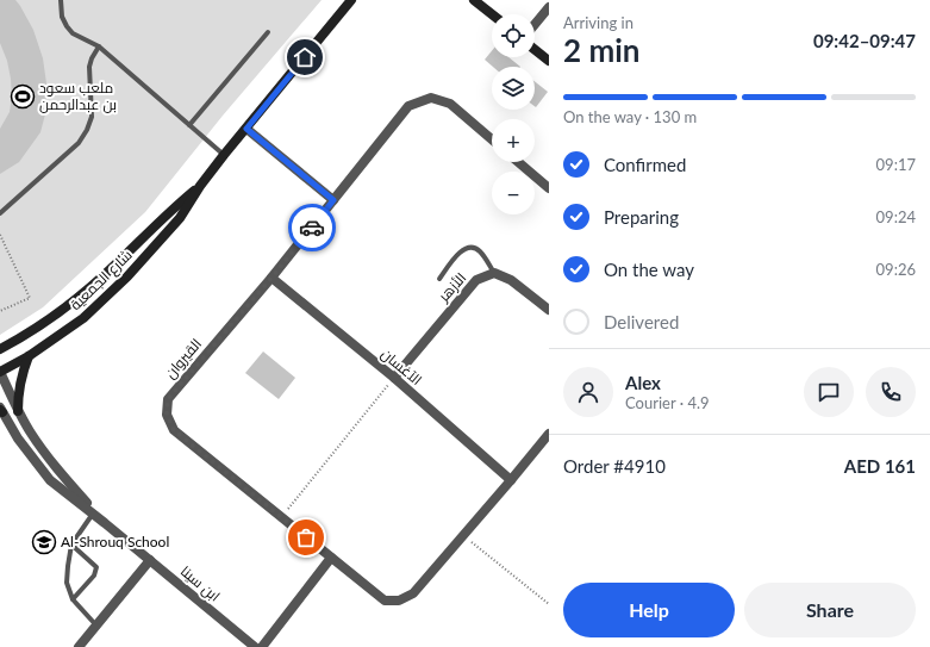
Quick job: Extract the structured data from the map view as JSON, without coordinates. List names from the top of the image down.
{
  "streets": {
    "street": [
      "شارع الجمعية",
      "الأزهر",
      "القيروان",
      "الآغسان",
      "ابن سينا"
    ]
  },
  "crossings": [
    ["شارع الجمعية", "ابن سينا"],
    ["الأزهر", "الآغسان"],
    ["القيروان", "الآغسان"]
  ],
  "places": {
    "sports": ["ملعب سعود بن عبدالرحمن"],
    "school or university": ["Al-Shrouq School"]
  },
  "page": {
    "heading": ["2 min", "Arriving in", "09:42–09:47"],
    "panel": [
      "Alex",
      "Courier · 4.9",
      "Order #4910",
      "AED 161"
    ],
    "map_buttons": ["+", "−"],
    "bar": "On the way · 130 m",
    "list": [
      ["Confirmed", "09:17"],
      ["Preparing", "09:24"],
      ["On the way", "09:26"],
      "Delivered"
    ],
    "buttons": ["Help", "Share"]
  }
}
